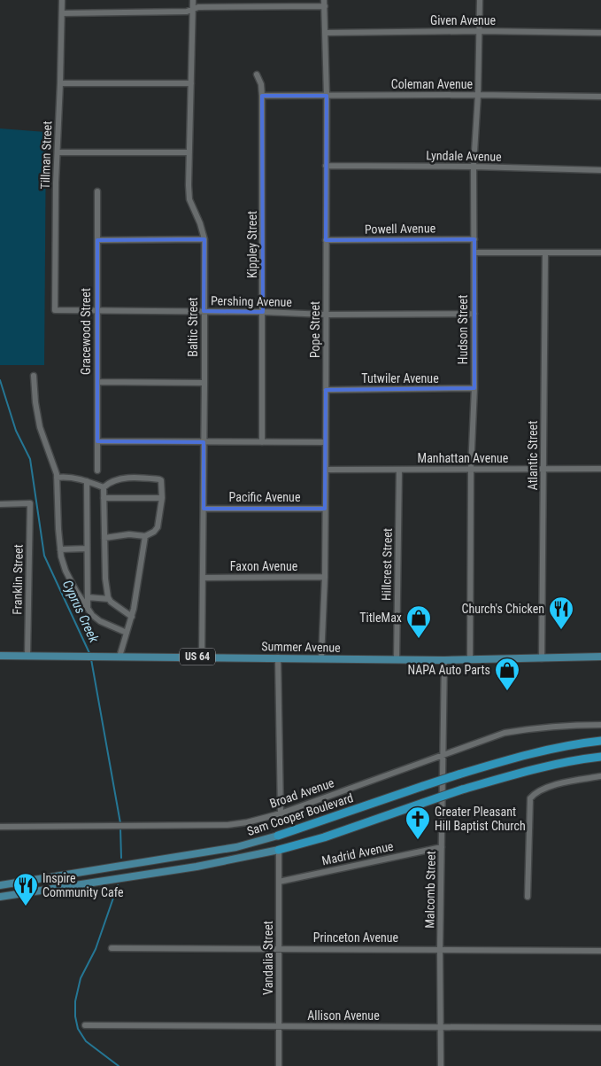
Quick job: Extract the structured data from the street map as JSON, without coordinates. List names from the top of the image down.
{
  "streets": {
    "highway": ["Sam Cooper Boulevard"],
    "main road": ["Summer Avenue", "US 64"],
    "street": [
      "Given Avenue",
      "Coleman Avenue",
      "Tillman Street",
      "Lyndale Avenue",
      "Powell Avenue",
      "Kippley Street",
      "Pershing Avenue",
      "Baltic Street",
      "Pope Street",
      "Hudson Street",
      "Gracewood Street",
      "Tutwiler Avenue",
      "Atlantic Street",
      "Manhattan Avenue",
      "Pacific Avenue",
      "Hillcrest Street",
      "Faxon Avenue",
      "Franklin Street",
      "Broad Avenue",
      "Madrid Avenue",
      "Malcomb Street",
      "Princeton Avenue",
      "Vandalia Street",
      "Allison Avenue"
    ]
  },
  "crossings": [
    ["Given Avenue", "Pope Street"],
    ["Given Avenue", "Hudson Street"],
    ["Coleman Avenue", "Kippley Street"],
    ["Coleman Avenue", "Pope Street"],
    ["Coleman Avenue", "Hudson Street"],
    ["Tillman Street", "Pershing Avenue"],
    ["Lyndale Avenue", "Pope Street"],
    ["Lyndale Avenue", "Hudson Street"],
    ["Powell Avenue", "Pope Street"],
    ["Powell Avenue", "Hudson Street"],
    ["Kippley Street", "Pershing Avenue"],
    ["Pershing Avenue", "Baltic Street"],
    ["Pershing Avenue", "Pope Street"],
    ["Pershing Avenue", "Hudson Street"],
    ["Pershing Avenue", "Gracewood Street"],
    ["Baltic Street", "Pacific Avenue"],
    ["Baltic Street", "Faxon Avenue"],
    ["Baltic Street", "Summer Avenue"],
    ["Pope Street", "Tutwiler Avenue"],
    ["Pope Street", "Manhattan Avenue"],
    ["Pope Street", "Pacific Avenue"],
    ["Pope Street", "Faxon Avenue"],
    ["Pope Street", "Summer Avenue"],
    ["Hudson Street", "Tutwiler Avenue"],
    ["Hudson Street", "Manhattan Avenue"],
    ["Hudson Street", "Summer Avenue"],
    ["Atlantic Street", "Manhattan Avenue"],
    ["Atlantic Street", "Summer Avenue"],
    ["Manhattan Avenue", "Hillcrest Street"],
    ["Hillcrest Street", "Summer Avenue"],
    ["Franklin Street", "Summer Avenue"],
    ["Summer Avenue", "Malcomb Street"],
    ["Broad Avenue", "Malcomb Street"],
    ["Sam Cooper Boulevard", "Vandalia Street"],
    ["Madrid Avenue", "Malcomb Street"],
    ["Madrid Avenue", "Vandalia Street"],
    ["Malcomb Street", "Princeton Avenue"],
    ["Malcomb Street", "Allison Avenue"],
    ["Princeton Avenue", "Vandalia Street"],
    ["Vandalia Street", "Allison Avenue"]
  ],
  "water": ["Cyprus Creek"],
  "places": {
    "restaurant": ["Church's Chicken", "Inspire Community Cafe"],
    "shop": ["TitleMax", "NAPA Auto Parts"],
    "church": ["Greater Pleasant Hill Baptist Church"]
  }
}
